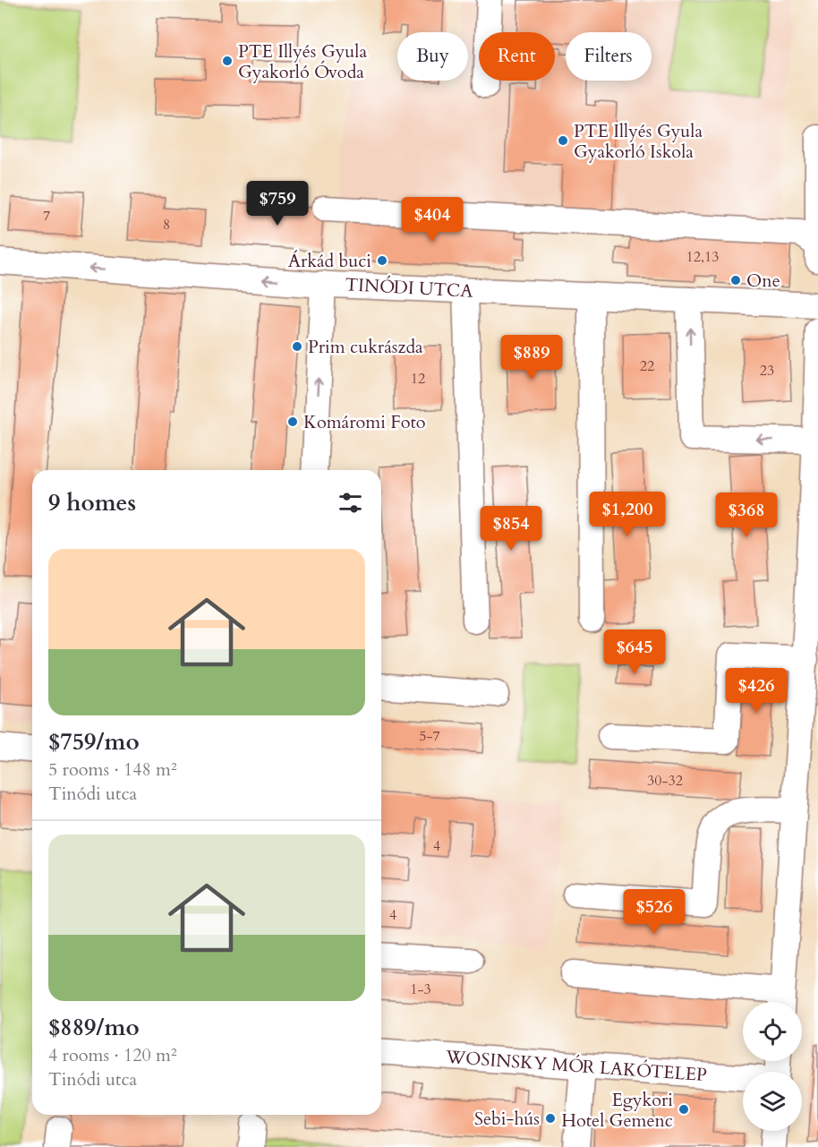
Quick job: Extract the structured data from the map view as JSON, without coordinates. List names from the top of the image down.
{
  "streets": {
    "street": ["TINÓDI UTCA", "WOSINSKY MÓR LAKÓTELEP"]
  },
  "one_way": ["TINÓDI UTCA"],
  "places": [
    "PTE Illyés Gyula Gyakorló Óvoda",
    "PTE Illyés Gyula Gyakorló Iskola",
    "Árkád buci",
    "One",
    "Prim cukrászda",
    "Komáromi Foto",
    "Egykori Hotel Gemenc",
    "Sebi-hús"
  ],
  "house_numbers": [
    "7",
    "8",
    "12,13",
    "22",
    "23",
    "12",
    "5-7",
    "30-32",
    "4",
    "4",
    "1-3"
  ],
  "page": {
    "chip": ["Buy", "Rent", "Filters"],
    "price": [
      "$759",
      "$404",
      "$889",
      "$1,200",
      "$368",
      "$854",
      "$645",
      "$426",
      "$526"
    ],
    "heading": "9 homes",
    "list": [
      {
        "name": "$759/mo",
        "note": "5 rooms · 148 m² · Tinódi utca"
      },
      {
        "name": "$889/mo",
        "note": "4 rooms · 120 m² · Tinódi utca"
      }
    ]
  }
}
